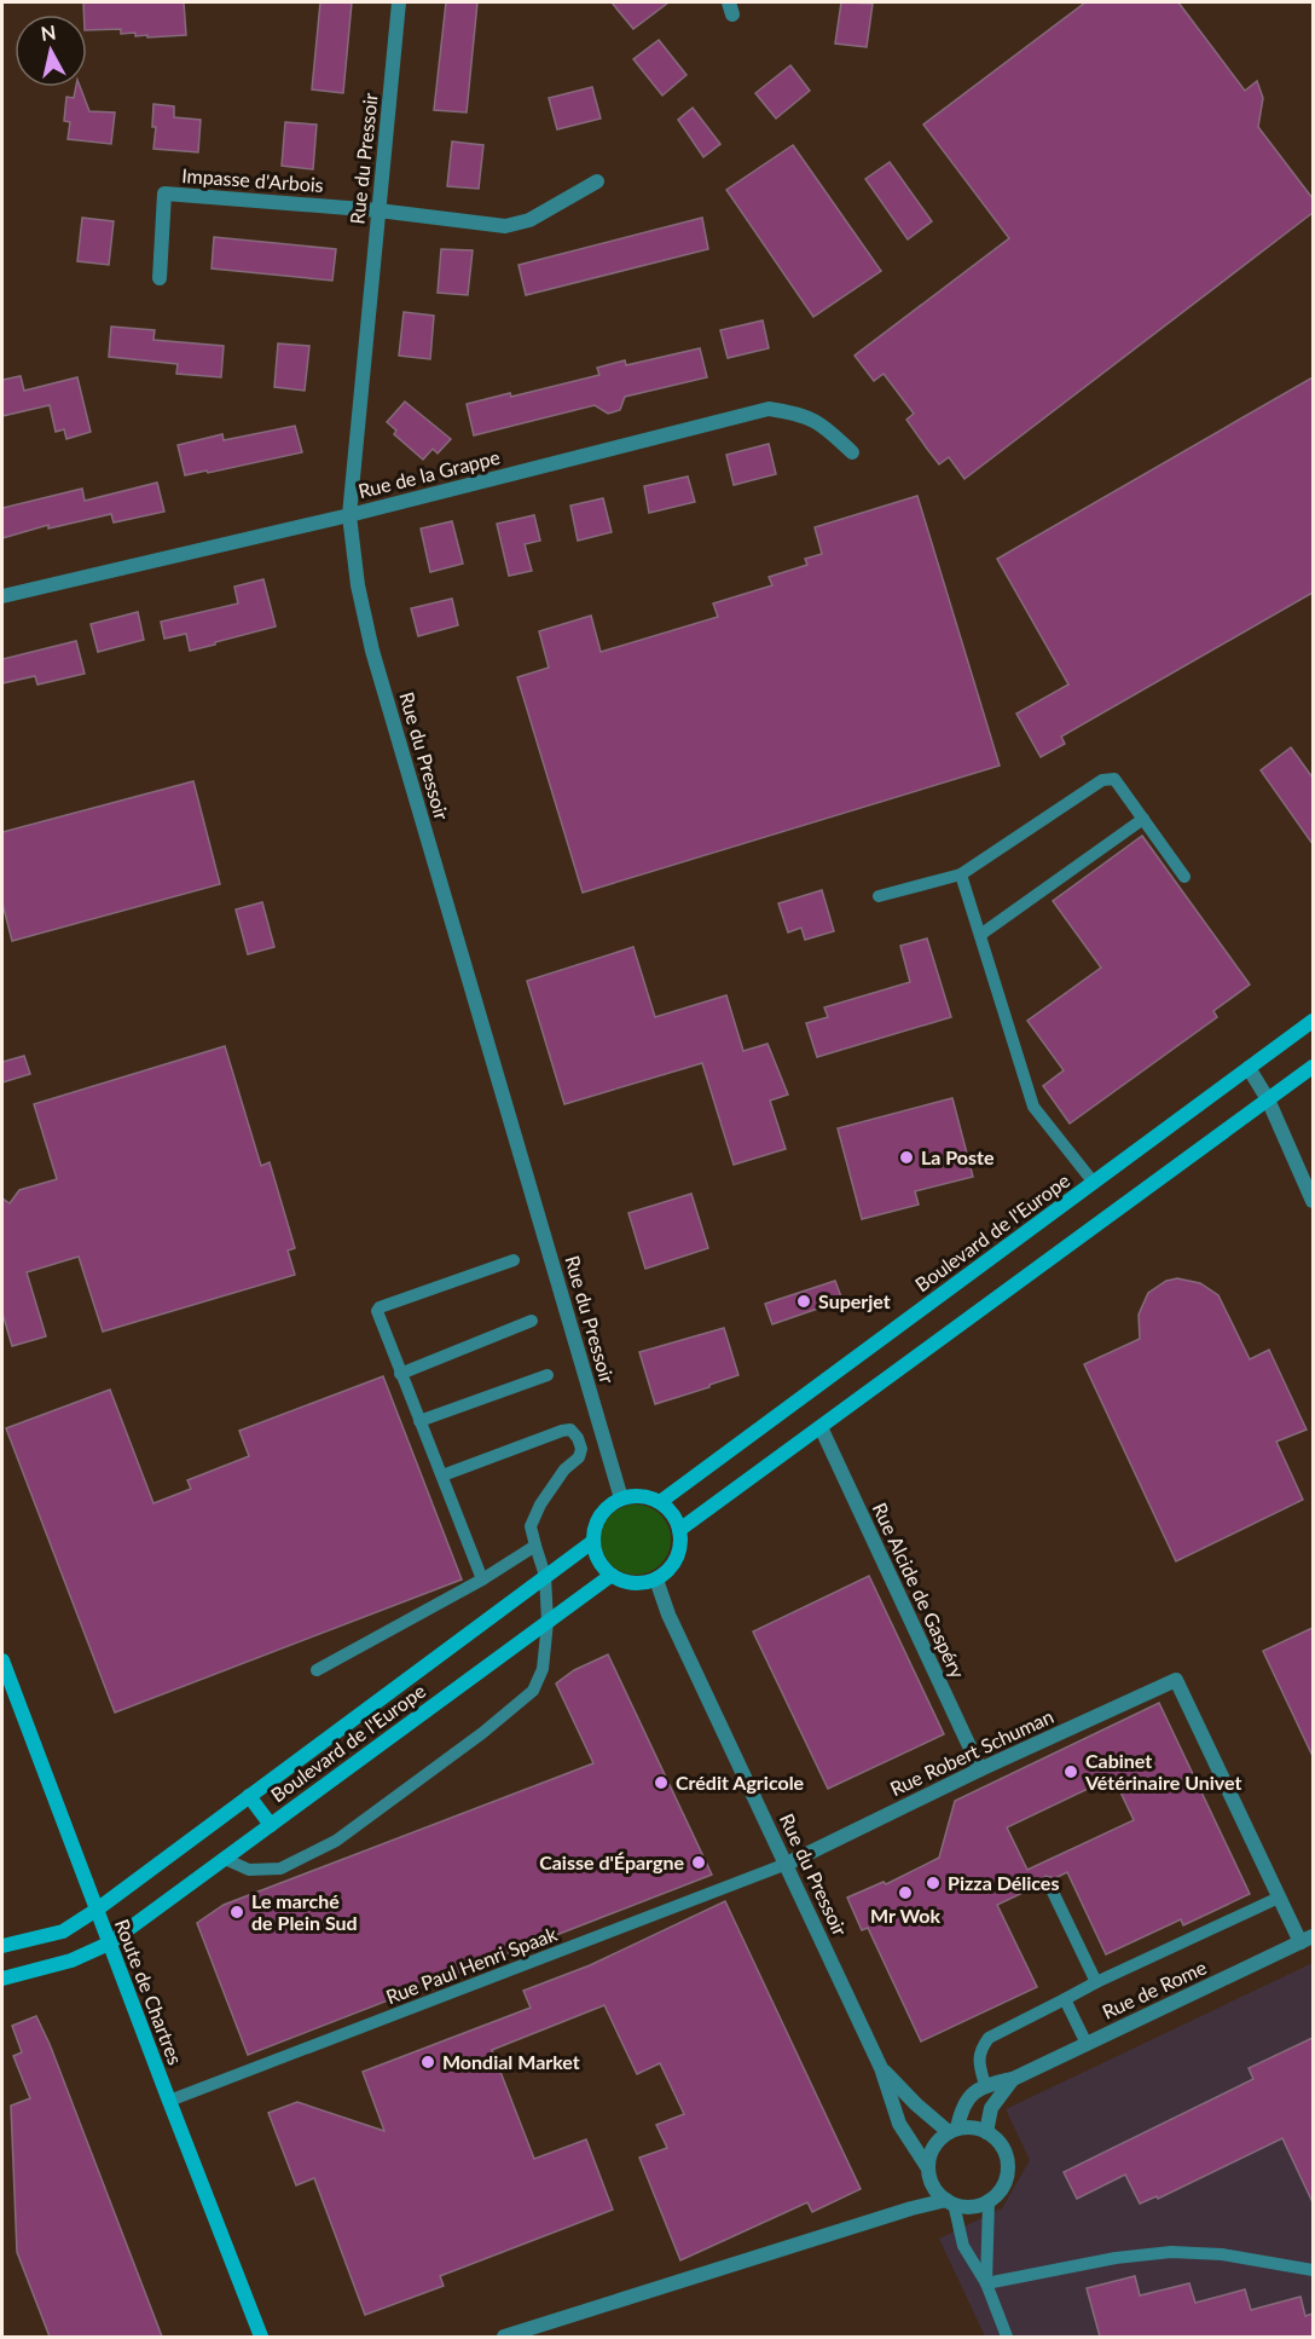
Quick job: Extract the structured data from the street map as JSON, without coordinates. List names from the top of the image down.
{
  "streets": {
    "street": [
      "Rue du Pressoir",
      "Impasse d'Arbois",
      "Rue de la Grappe",
      "Boulevard de l'Europe",
      "Rue Alcide de Gaspéry",
      "Rue Robert Schuman",
      "Rue de Rome",
      "Route de Chartres"
    ],
    "lane": ["Rue Paul Henri Spaak"]
  },
  "crossings": [
    ["Rue du Pressoir", "Impasse d'Arbois"],
    ["Rue du Pressoir", "Rue de la Grappe"],
    ["Rue du Pressoir", "Boulevard de l'Europe"],
    ["Rue du Pressoir", "Rue Robert Schuman"],
    ["Rue du Pressoir", "Rue Paul Henri Spaak"],
    ["Rue du Pressoir", "Rue de Rome"],
    ["Boulevard de l'Europe", "Route de Chartres"],
    ["Rue Alcide de Gaspéry", "Rue Robert Schuman"],
    ["Rue Robert Schuman", "Rue Paul Henri Spaak"],
    ["Rue Paul Henri Spaak", "Route de Chartres"]
  ],
  "places": [
    "La Poste",
    "Superjet",
    "Cabinet Vétérinaire Univet",
    "Crédit Agricole",
    "Caisse d'Épargne",
    "Pizza Délices",
    "Mr Wok",
    "Le marché de Plein Sud",
    "Mondial Market"
  ],
  "north": "top"
}
